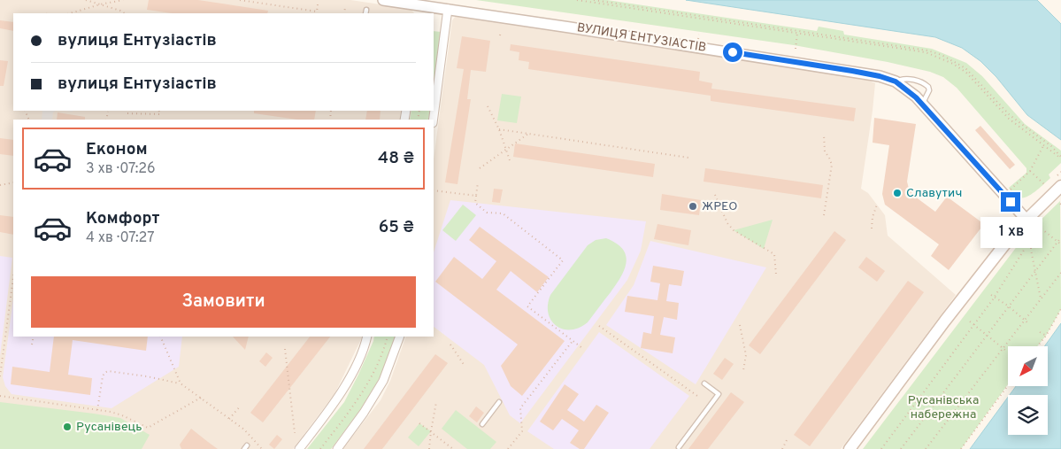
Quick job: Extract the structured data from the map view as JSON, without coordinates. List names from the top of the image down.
{
  "streets": {
    "street": ["ВУЛИЦЯ ЕНТУЗІАСТІВ"]
  },
  "parks": ["Русанівська набережна"],
  "places": ["Славутич", "ЖРЕО", "Русанівець"],
  "north": "bottom left",
  "page": {
    "banner": ["вулиця Ентузіастів", "вулиця Ентузіастів"],
    "list": [
      {
        "name": "Економ",
        "note": "3 хв · 07:26",
        "value": "48 ₴"
      },
      {
        "name": "Комфорт",
        "note": "4 хв · 07:27",
        "value": "65 ₴"
      }
    ],
    "bubble": "1 хв",
    "buttons": "Замовити"
  }
}
